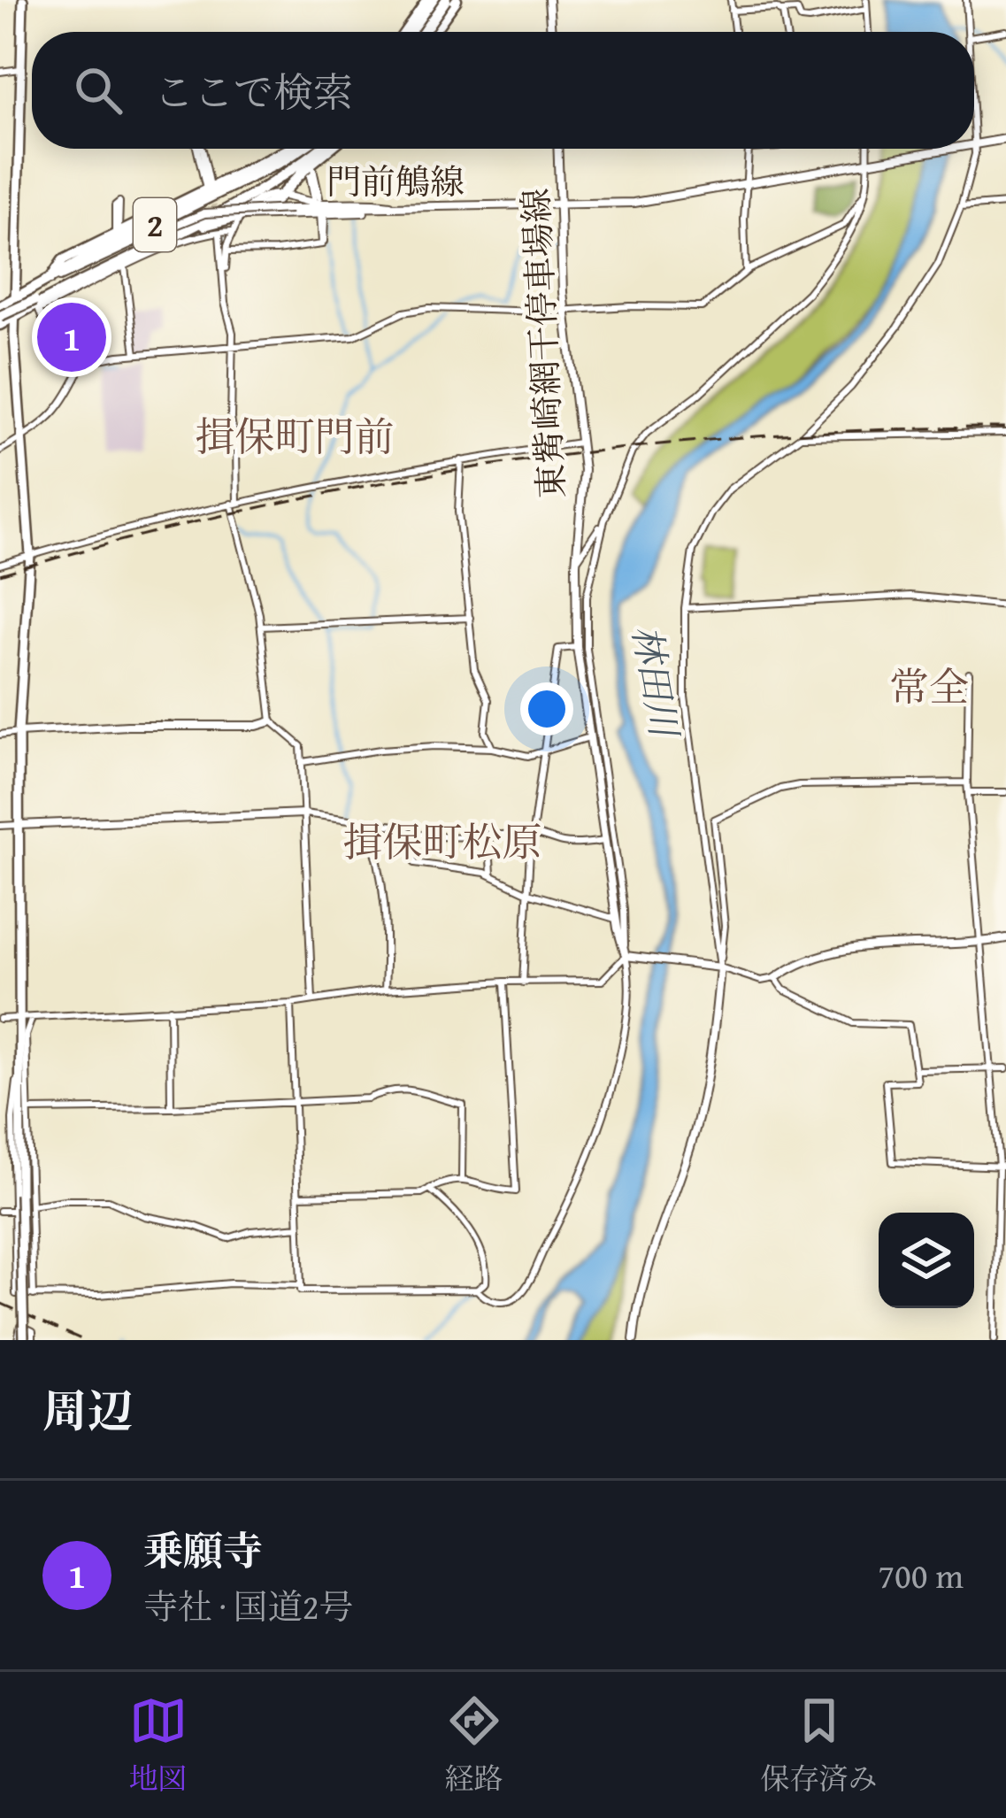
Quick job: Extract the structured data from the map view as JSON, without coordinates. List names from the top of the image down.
{
  "streets": {
    "highway": ["2"],
    "main road": ["門前鵤線", "東觜崎網干停車場線"]
  },
  "crossings": [
    ["門前鵤線", "2"],
    ["門前鵤線", "東觜崎網干停車場線"]
  ],
  "districts": ["揖保町門前", "常全", "揖保町松原"],
  "water": ["林田川"],
  "page": {
    "search": "ここで検索",
    "pins": "1",
    "heading": "周辺",
    "list": [
      {
        "mark": "1",
        "name": "乗願寺",
        "note": "寺社 · 国道2号",
        "value": "700 m"
      }
    ],
    "nav": ["地図", "経路", "保存済み"]
  }
}
